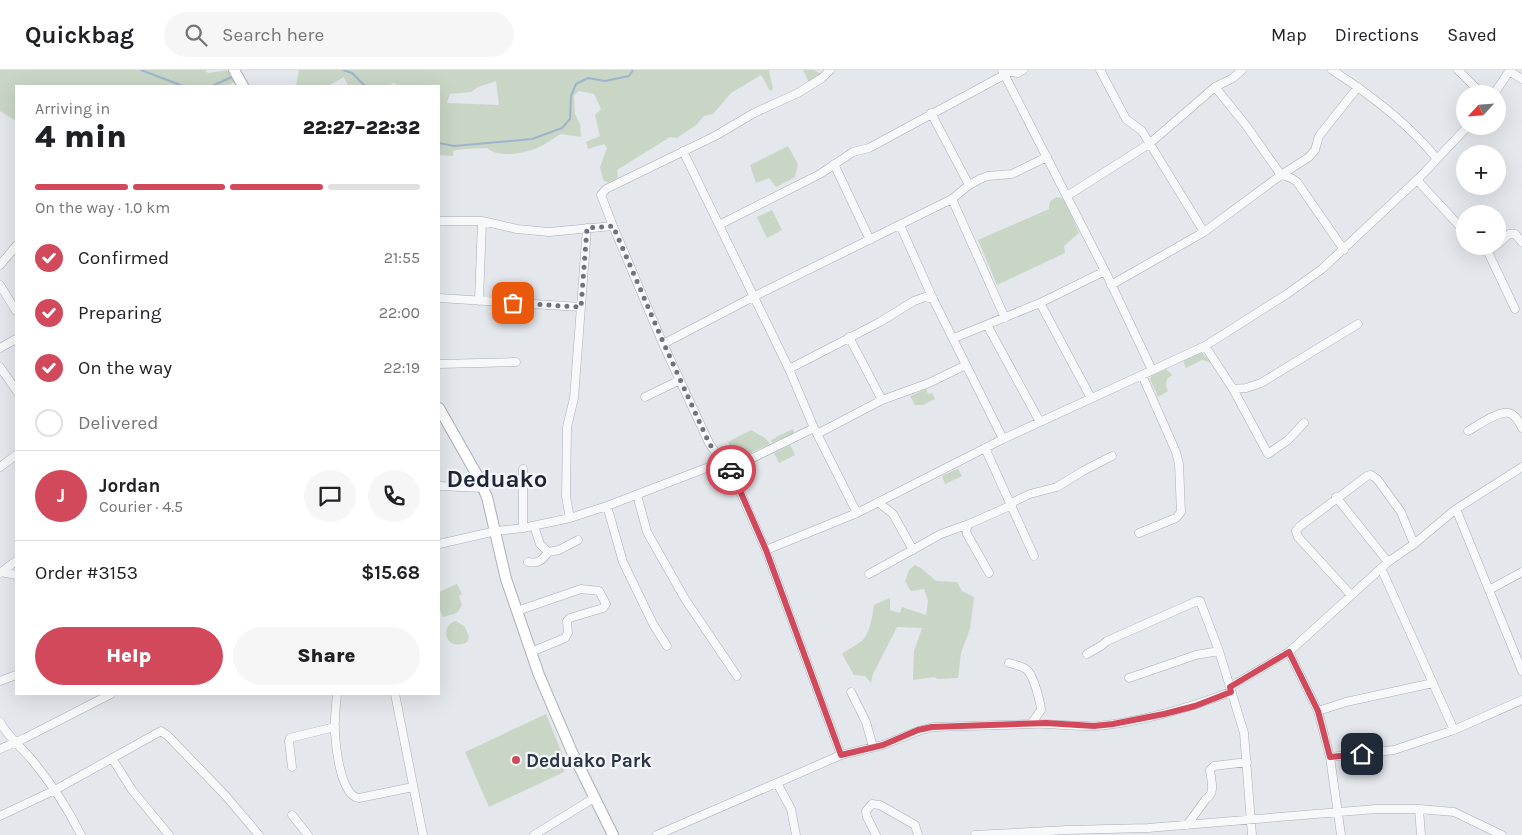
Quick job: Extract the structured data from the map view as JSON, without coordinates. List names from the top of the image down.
{
  "districts": ["Deduako"],
  "places": ["Deduako Park"],
  "north": "bottom left",
  "page": {
    "header": "Quickbag",
    "search": "Search here",
    "nav": ["Map", "Directions", "Saved"],
    "map_buttons": ["+", "−"],
    "heading": ["4 min", "Arriving in", "22:27–22:32"],
    "panel": [
      "Jordan",
      "Courier · 4.5",
      "Order #3153",
      "$15.68"
    ],
    "bar": "On the way · 1.0 km",
    "list": [
      ["Confirmed", "21:55"],
      ["Preparing", "22:00"],
      ["On the way", "22:19"],
      "Delivered"
    ],
    "round": "J",
    "buttons": ["Help", "Share"]
  }
}
